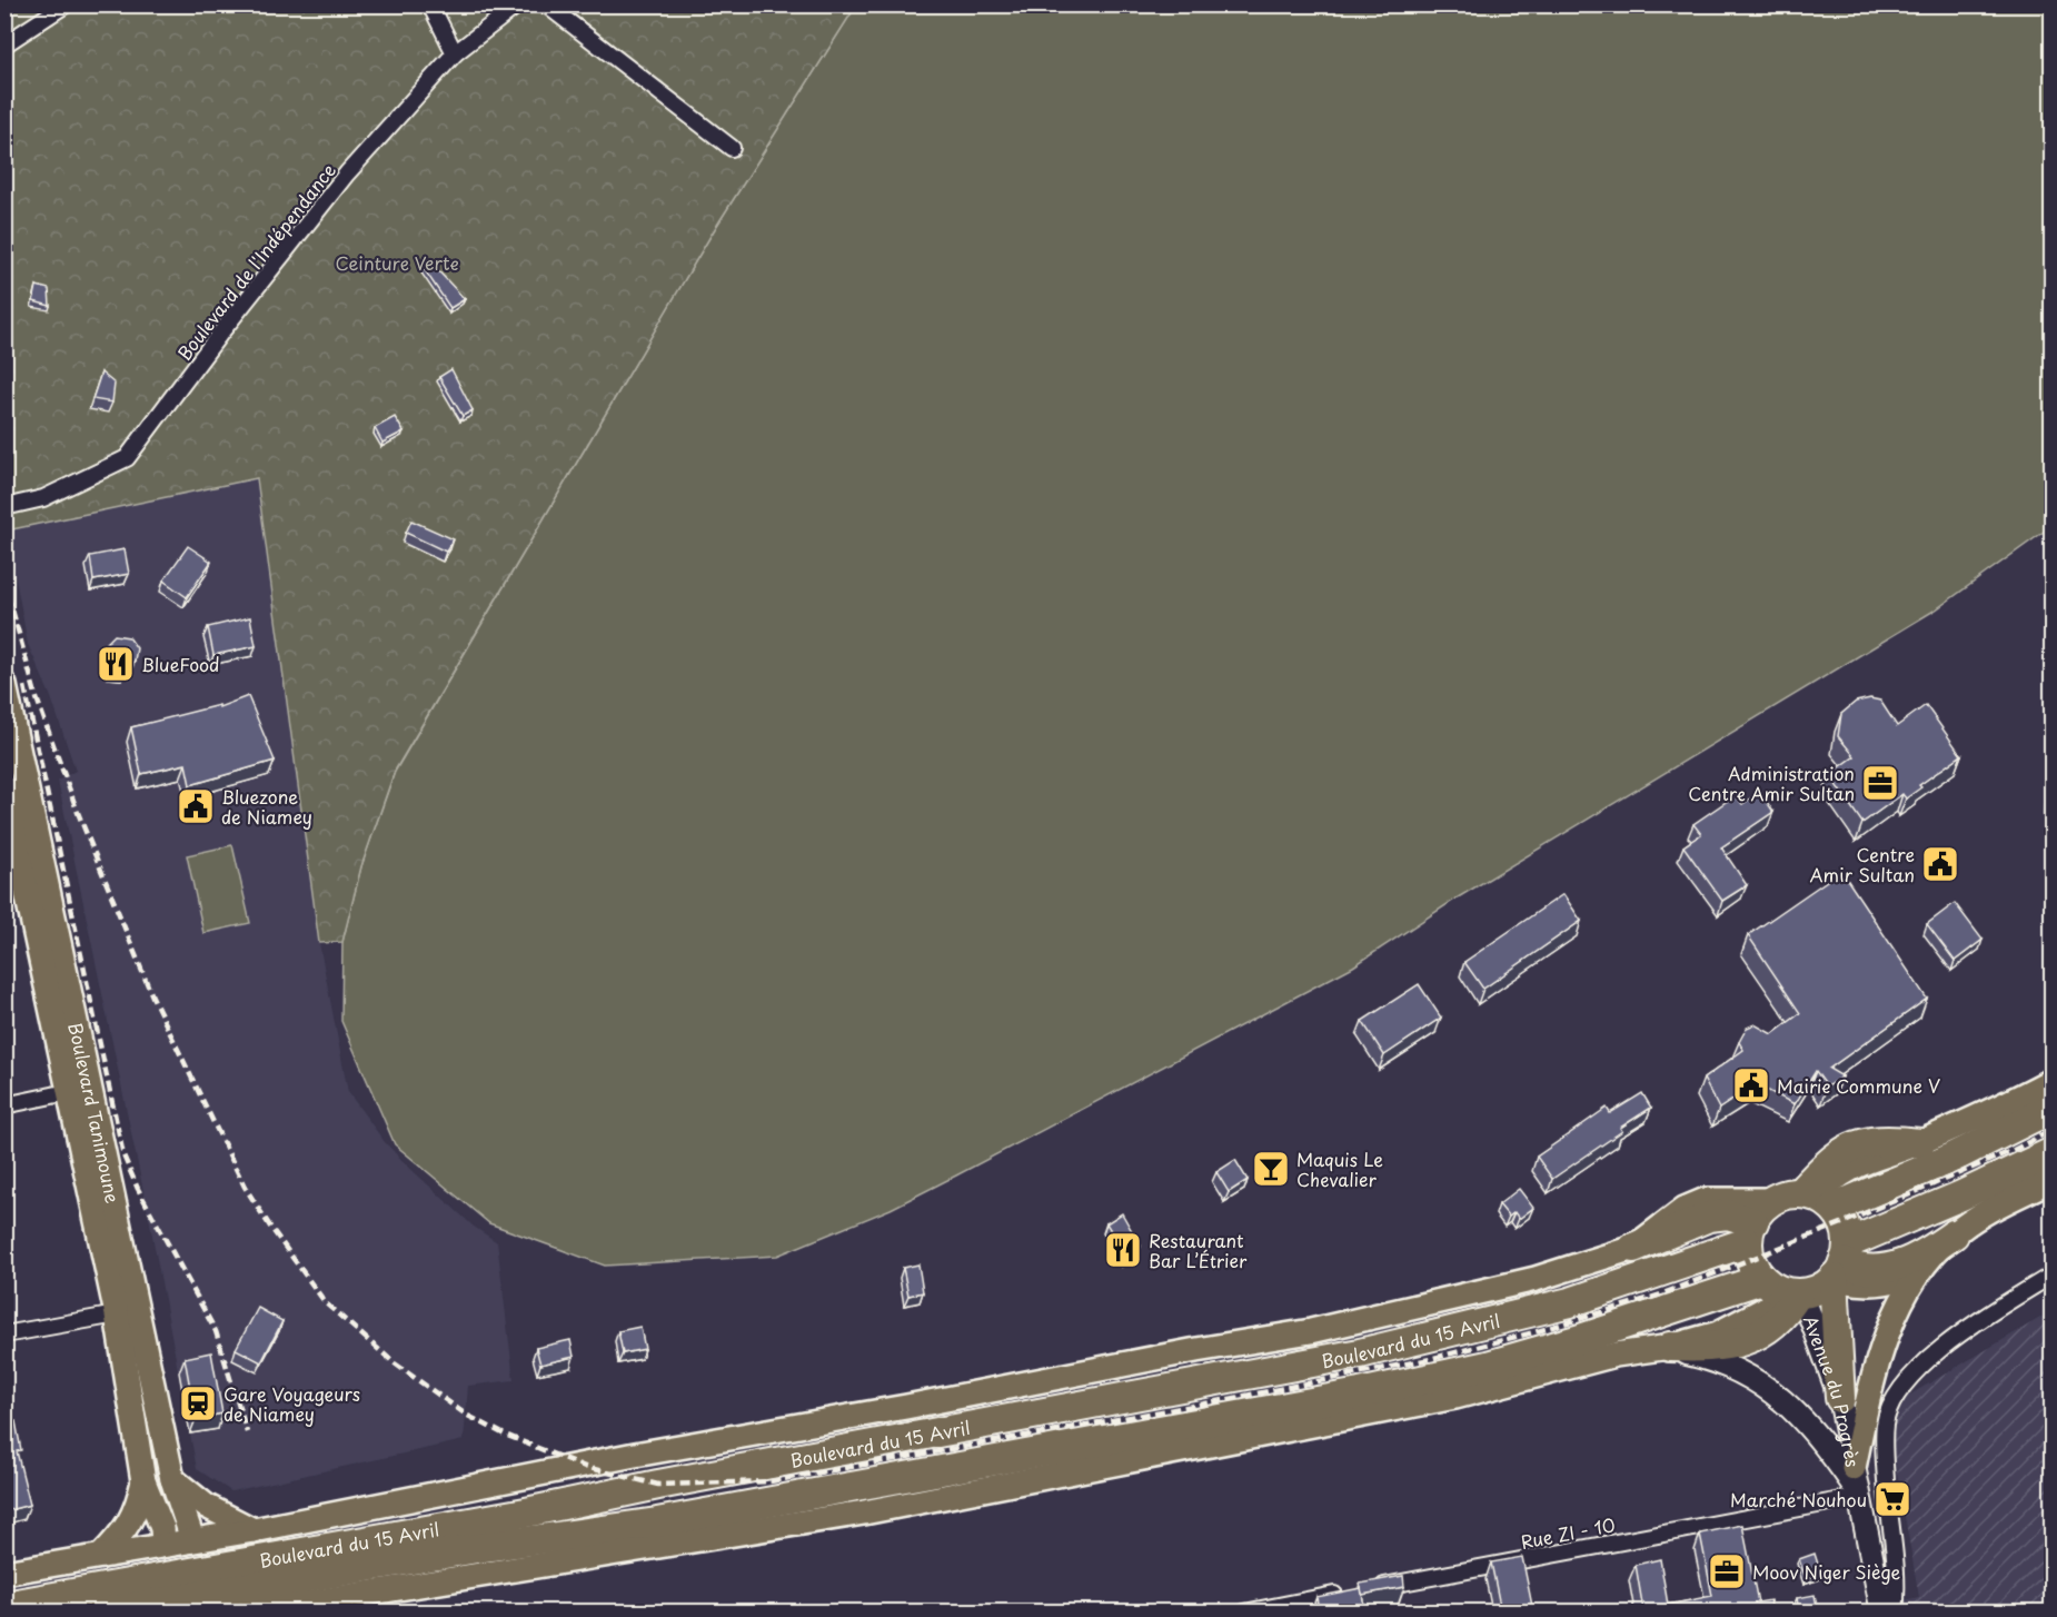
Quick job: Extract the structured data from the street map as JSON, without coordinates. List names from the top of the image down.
{
  "streets": {
    "highway": ["Boulevard du 15 Avril"],
    "main road": ["Boulevard Tanimoune"],
    "street": ["Boulevard de l'Indépendance", "Avenue du Progrès", "Rue ZI - 10"]
  },
  "crossings": [
    ["Boulevard Tanimoune", "Boulevard du 15 Avril"],
    ["Boulevard du 15 Avril", "Avenue du Progrès"],
    ["Avenue du Progrès", "Rue ZI - 10"]
  ],
  "parks": ["Ceinture Verte"],
  "places": {
    "restaurant": ["BlueFood", "Restaurant Bar L’Étrier"],
    "office": ["Administration Centre Amir Sultan", "Moov Niger Siège"],
    "public building": ["Bluezone de Niamey", "Centre Amir Sultan", "Mairie Commune V"],
    "bar": ["Maquis Le Chevalier"],
    "station": ["Gare Voyageurs de Niamey"],
    "supermarket": ["Marché Nouhou"]
  }
}
